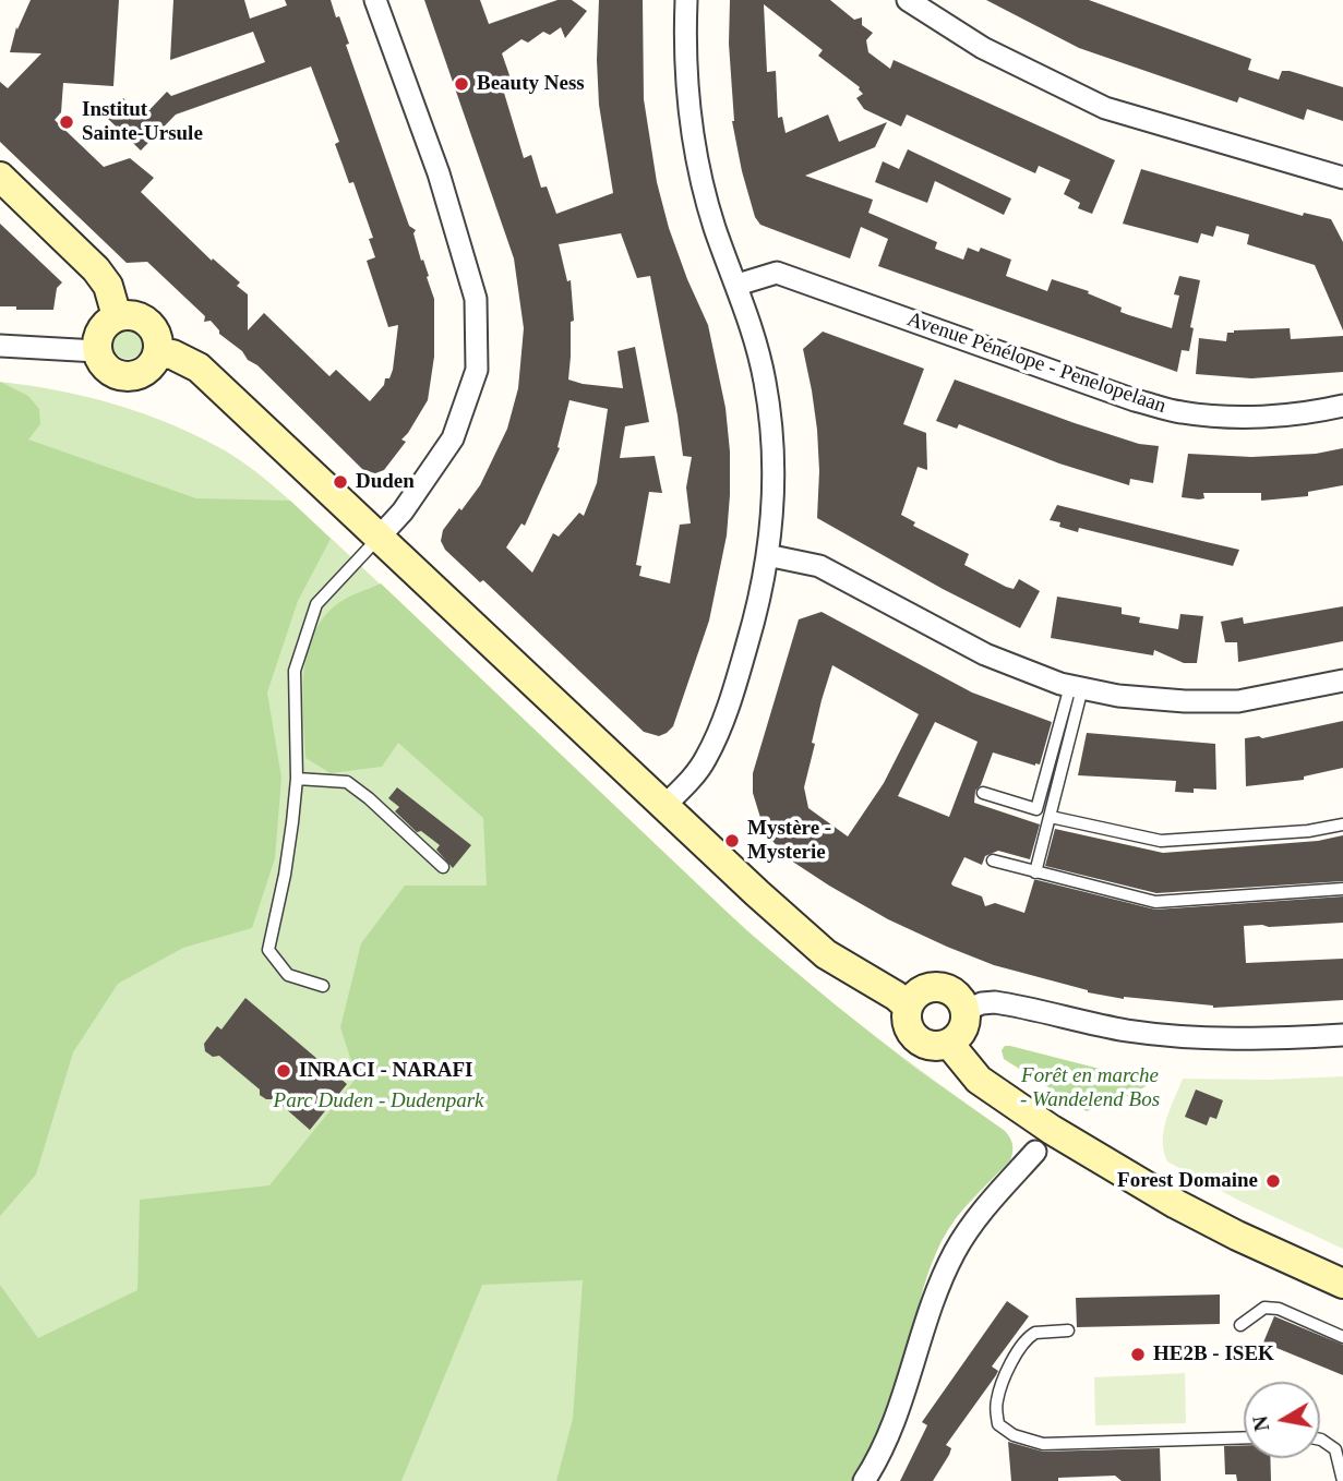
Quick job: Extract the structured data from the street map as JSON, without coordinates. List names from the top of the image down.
{
  "streets": {
    "street": ["Avenue Pénélope - Penelopelaan"]
  },
  "parks": ["Forêt en marche - Wandelend Bos", "Parc Duden - Dudenpark"],
  "places": [
    "Beauty Ness",
    "Institut Sainte-Ursule",
    "Duden",
    "Mystère - Mysterie",
    "INRACI - NARAFI",
    "Forest Domaine",
    "HE2B - ISEK"
  ],
  "north": "left"
}
